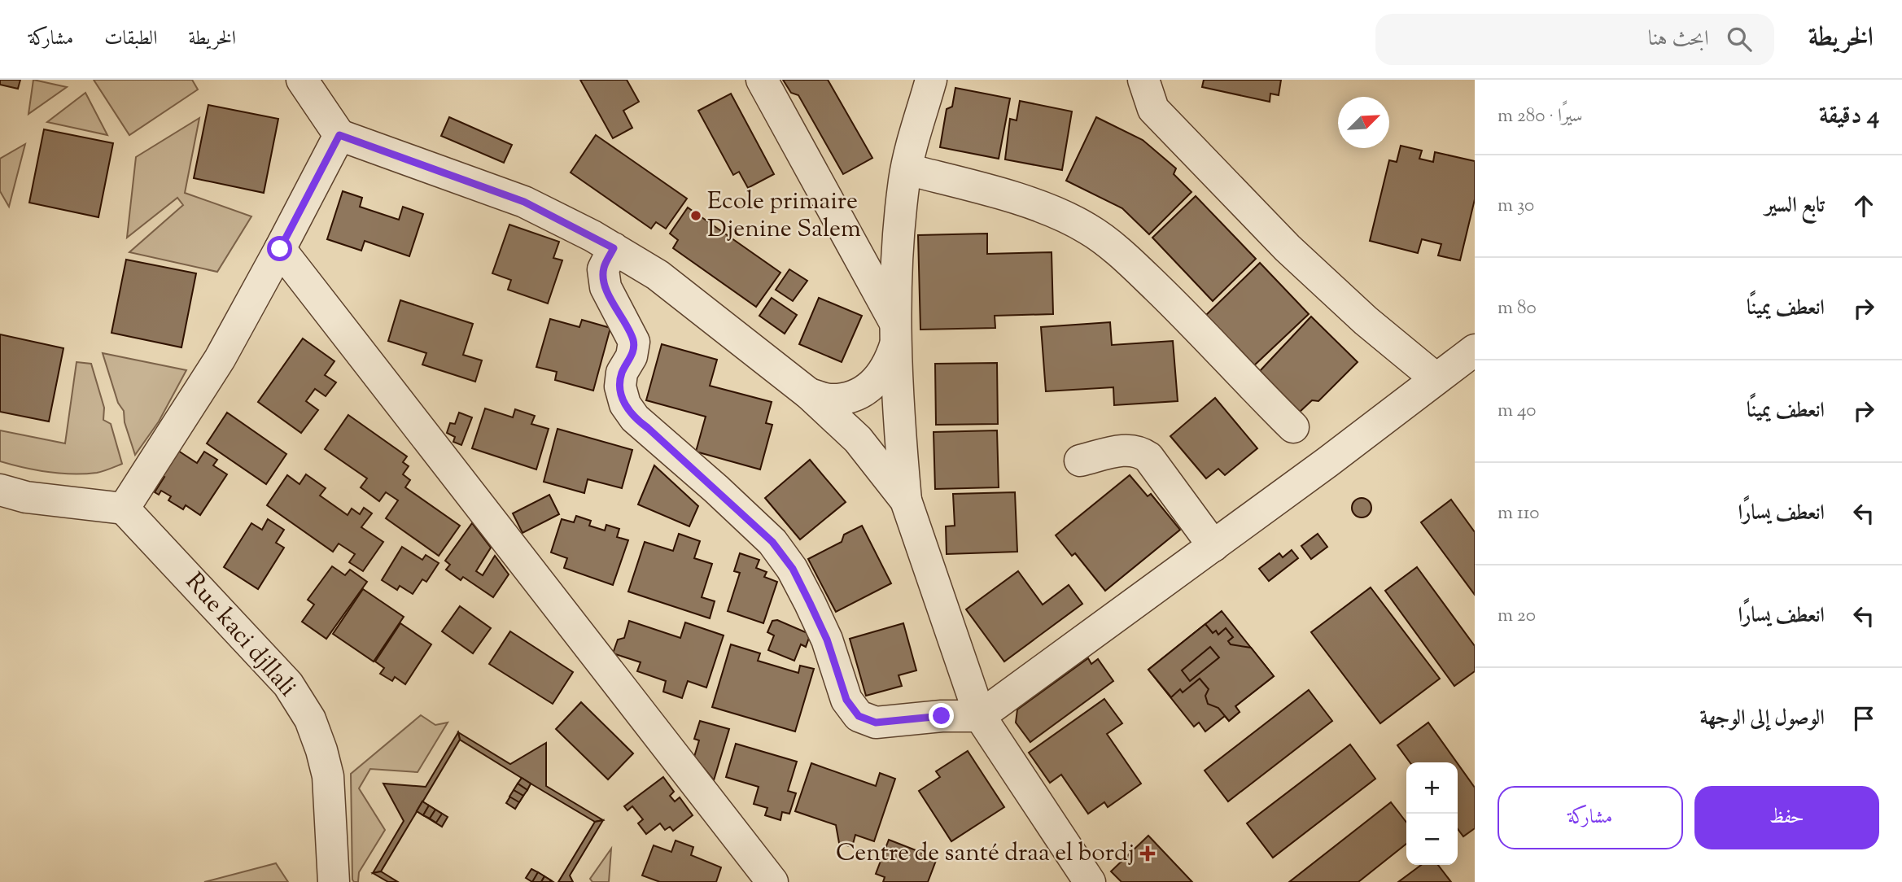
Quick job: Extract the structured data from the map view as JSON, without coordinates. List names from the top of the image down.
{
  "streets": {
    "street": ["Rue kaci djllali"]
  },
  "places": {
    "other": ["Ecole primaire Djenine Salem"],
    "health": ["Centre de santé draa el bordj"]
  },
  "north": "top right",
  "page": {
    "header": "الخريطة",
    "search": "ابحث هنا",
    "nav": ["الخريطة", "الطبقات", "مشاركة"],
    "heading": ["4 دقيقة", "سيرًا · 280 m"],
    "list": [
      ["تابع السير", "30 m"],
      ["انعطف يمينًا", "80 m"],
      ["انعطف يمينًا", "40 m"],
      ["انعطف يسارًا", "110 m"],
      ["انعطف يسارًا", "20 m"],
      "الوصول إلى الوجهة"
    ],
    "map_buttons": ["+", "−"],
    "buttons": ["حفظ", "مشاركة"]
  }
}
